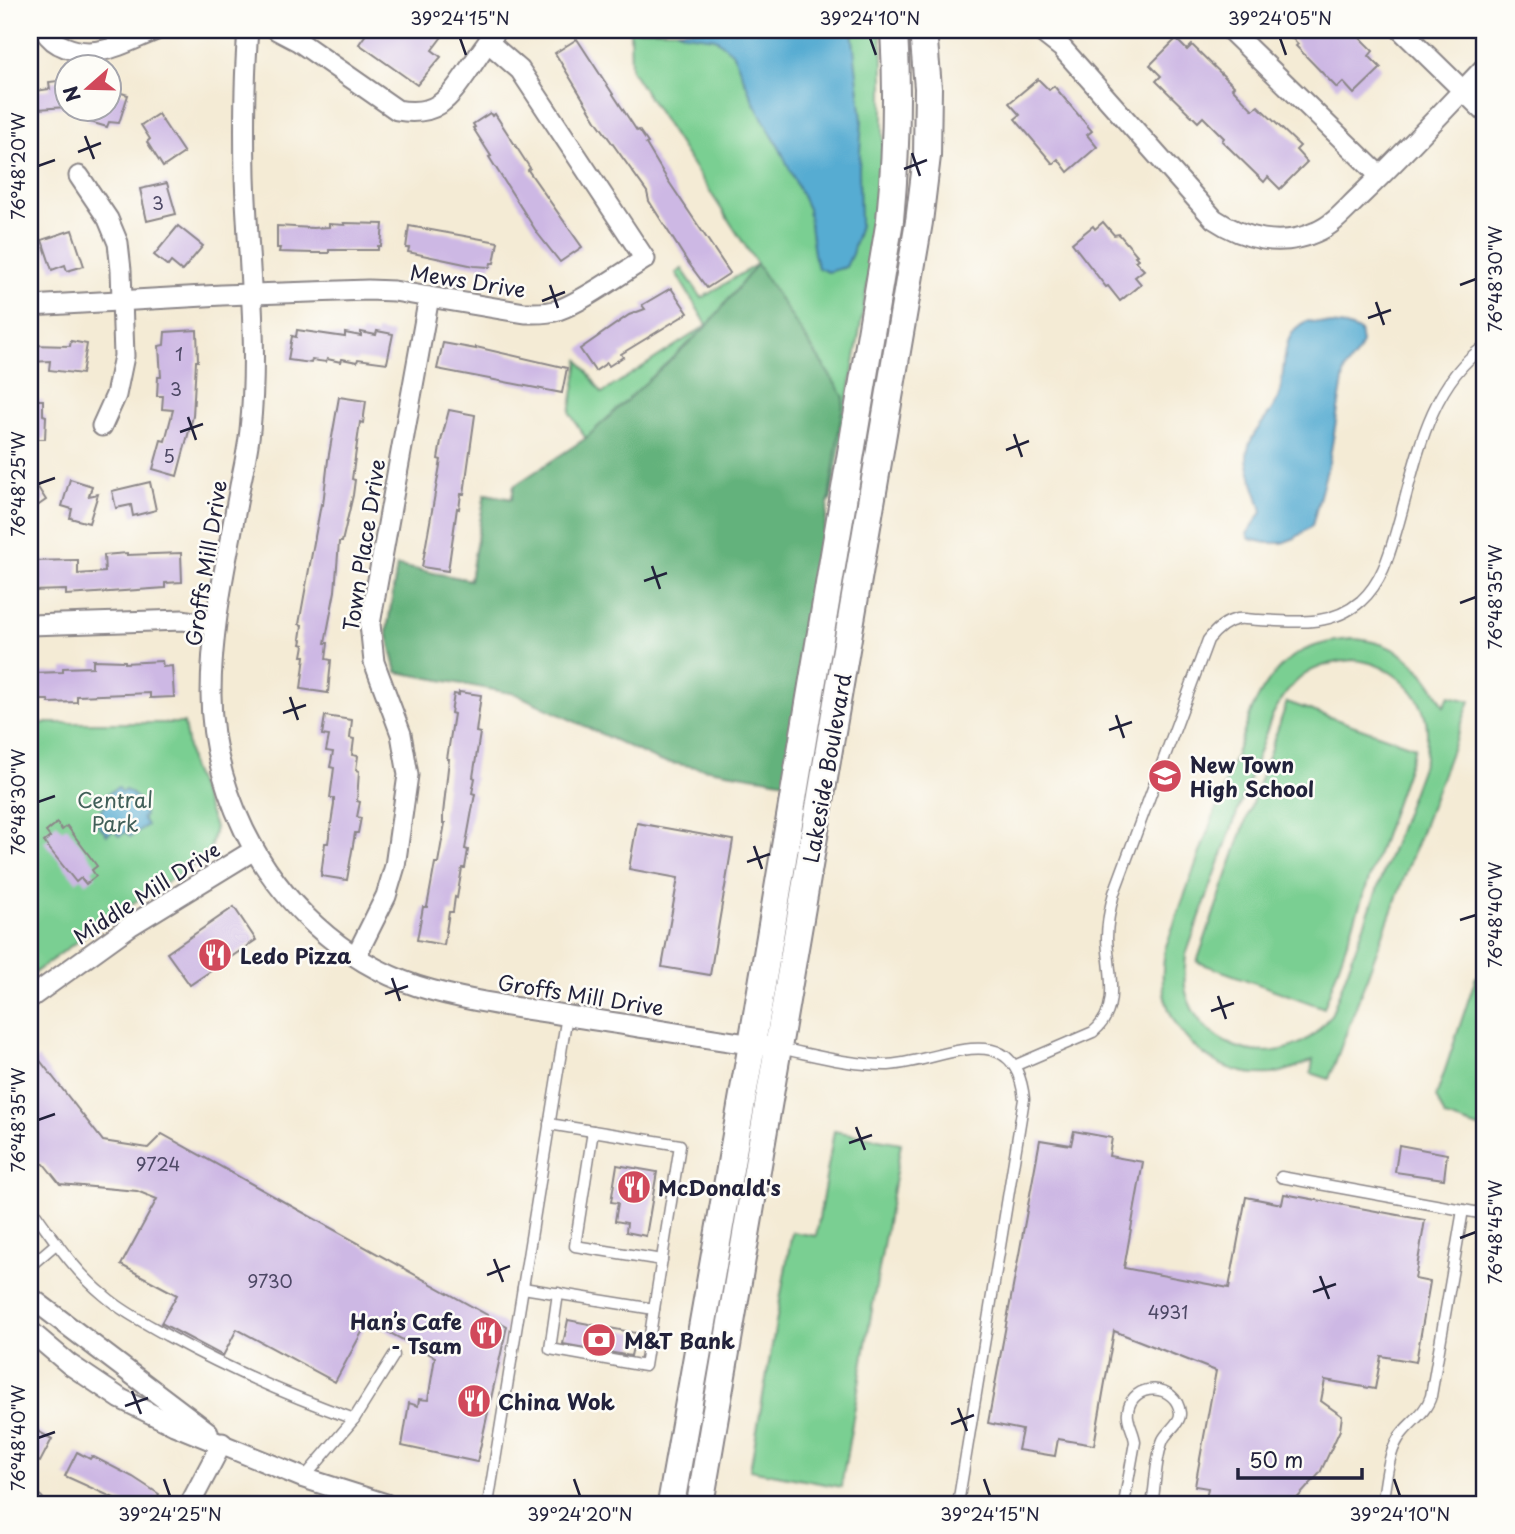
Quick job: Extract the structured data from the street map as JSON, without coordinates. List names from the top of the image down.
{
  "streets": {
    "main road": ["Lakeside Boulevard"],
    "street": [
      "Mews Drive",
      "Town Place Drive",
      "Groffs Mill Drive",
      "Middle Mill Drive"
    ]
  },
  "crossings": [
    ["Mews Drive", "Town Place Drive"],
    ["Mews Drive", "Groffs Mill Drive"],
    ["Town Place Drive", "Groffs Mill Drive"],
    ["Groffs Mill Drive", "Lakeside Boulevard"],
    ["Groffs Mill Drive", "Middle Mill Drive"]
  ],
  "parks": ["Central Park"],
  "places": {
    "school or university": ["New Town High School"],
    "restaurant": [
      "Ledo Pizza",
      "McDonald's",
      "Han’s Cafe - Tsam",
      "China Wok"
    ],
    "bank": ["M&T Bank"]
  },
  "house_numbers": [
    "3",
    "1",
    "3",
    "5",
    "9724",
    "9730",
    "4931"
  ],
  "scale_bar": "50 m",
  "north": "left",
  "coordinates": [
    "39°24'15\"N",
    "39°24'10\"N",
    "39°24'05\"N",
    "76°48'20\"W",
    "76°48'30\"W",
    "76°48'25\"W",
    "76°48'35\"W",
    "76°48'40\"W",
    "76°48'45\"W",
    "39°24'25\"N",
    "39°24'20\"N"
  ]
}
